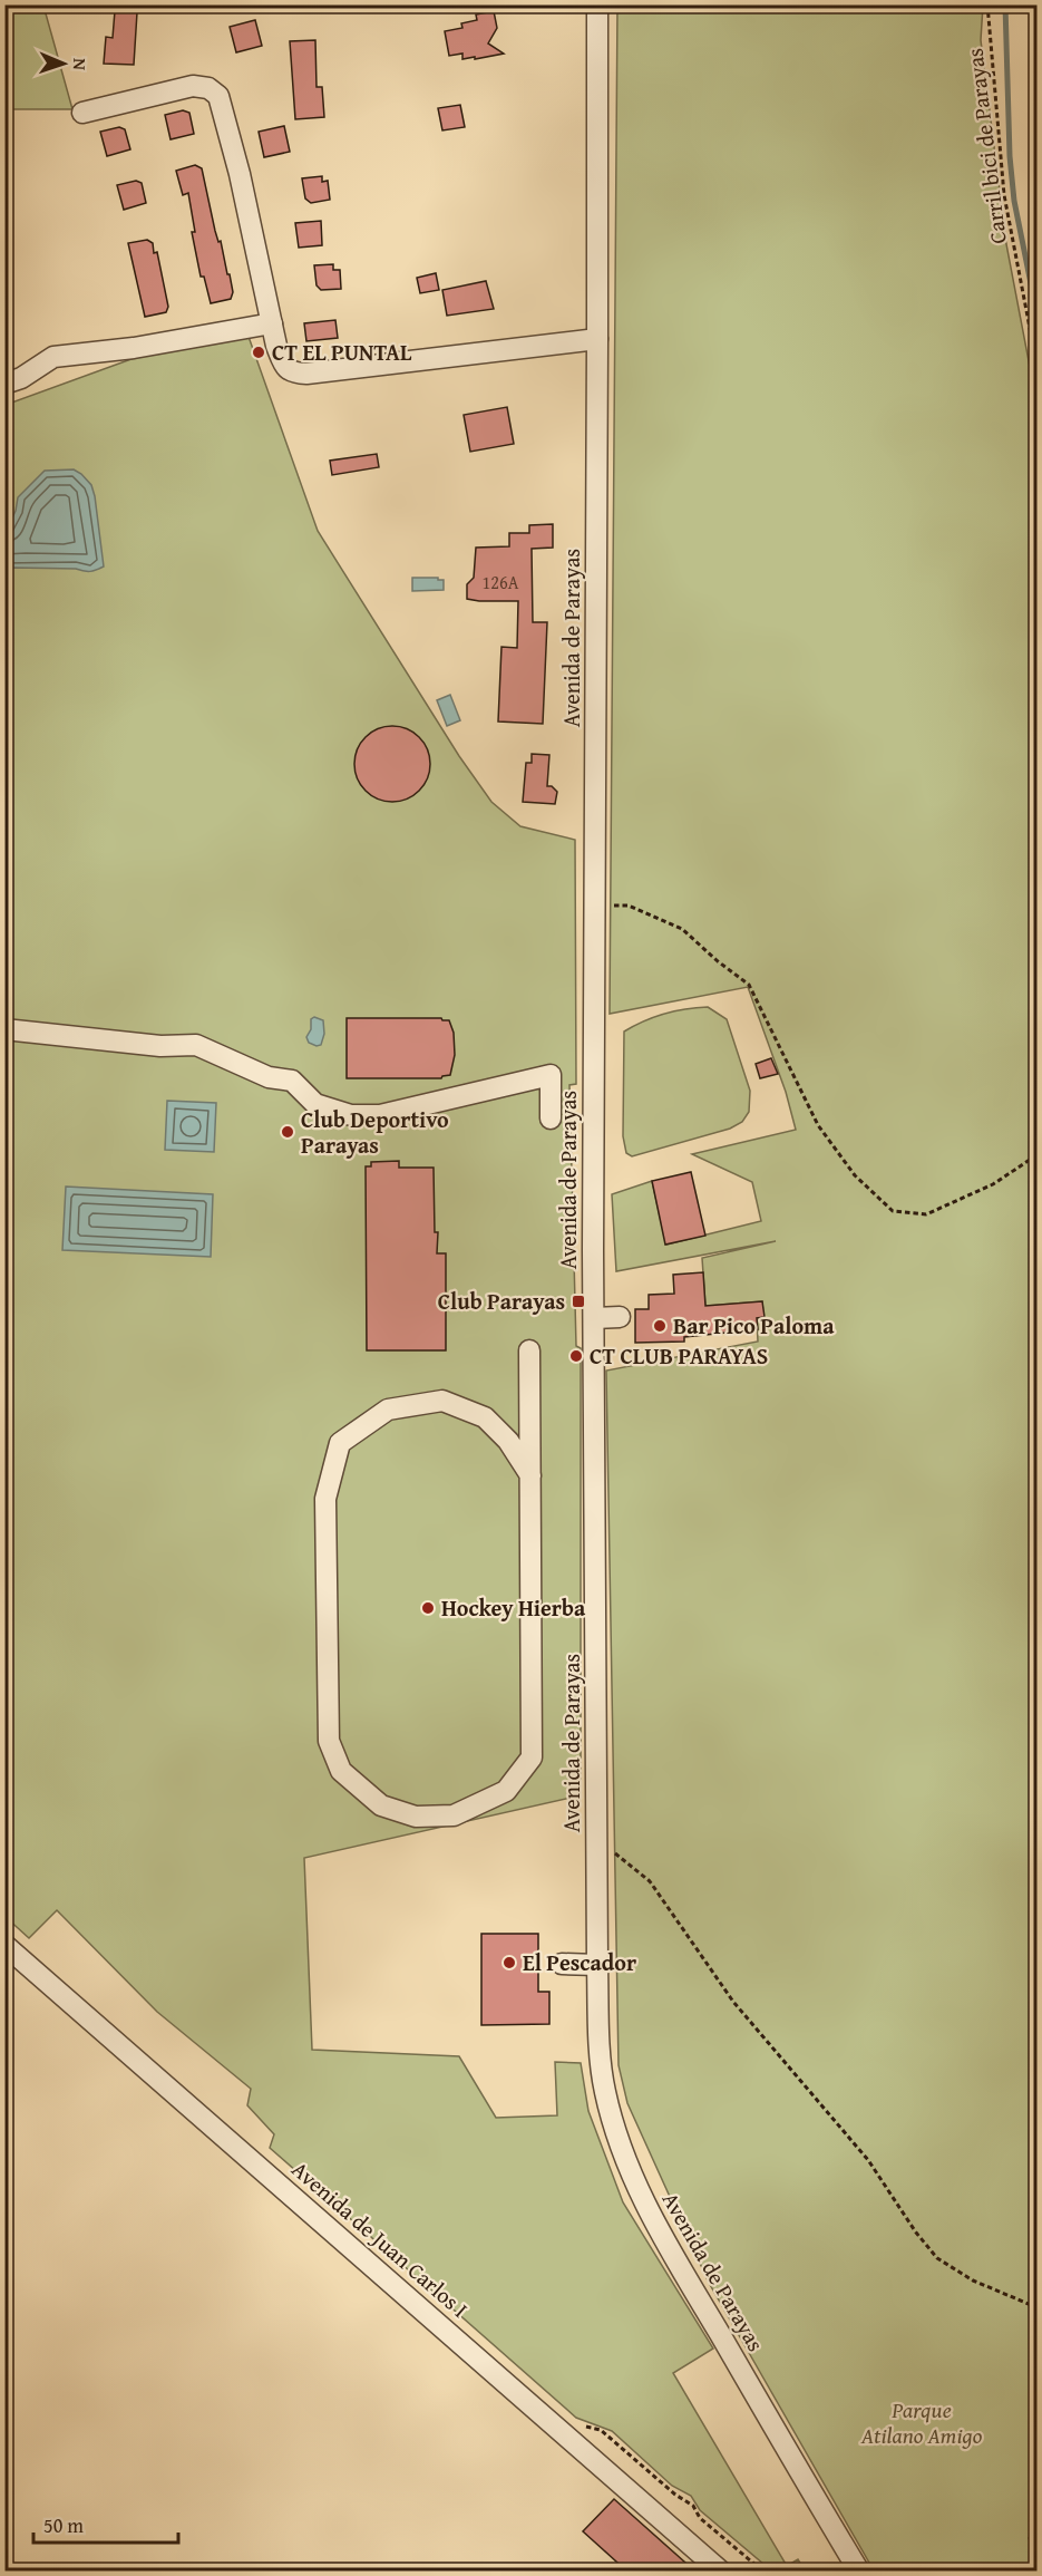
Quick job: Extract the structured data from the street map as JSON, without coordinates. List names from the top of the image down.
{
  "streets": {
    "street": ["Avenida de Parayas", "Avenida de Juan Carlos I"],
    "path": ["Carril bici de Parayas"]
  },
  "parks": ["Parque Atilano Amigo"],
  "places": {
    "other": [
      "CT EL PUNTAL",
      "Club Deportivo Parayas",
      "Bar Pico Paloma",
      "CT CLUB PARAYAS",
      "Hockey Hierba",
      "El Pescador"
    ],
    "transit": ["Club Parayas"]
  },
  "house_numbers": ["126A"],
  "scale_bar": "50 m",
  "north": "right"
}
